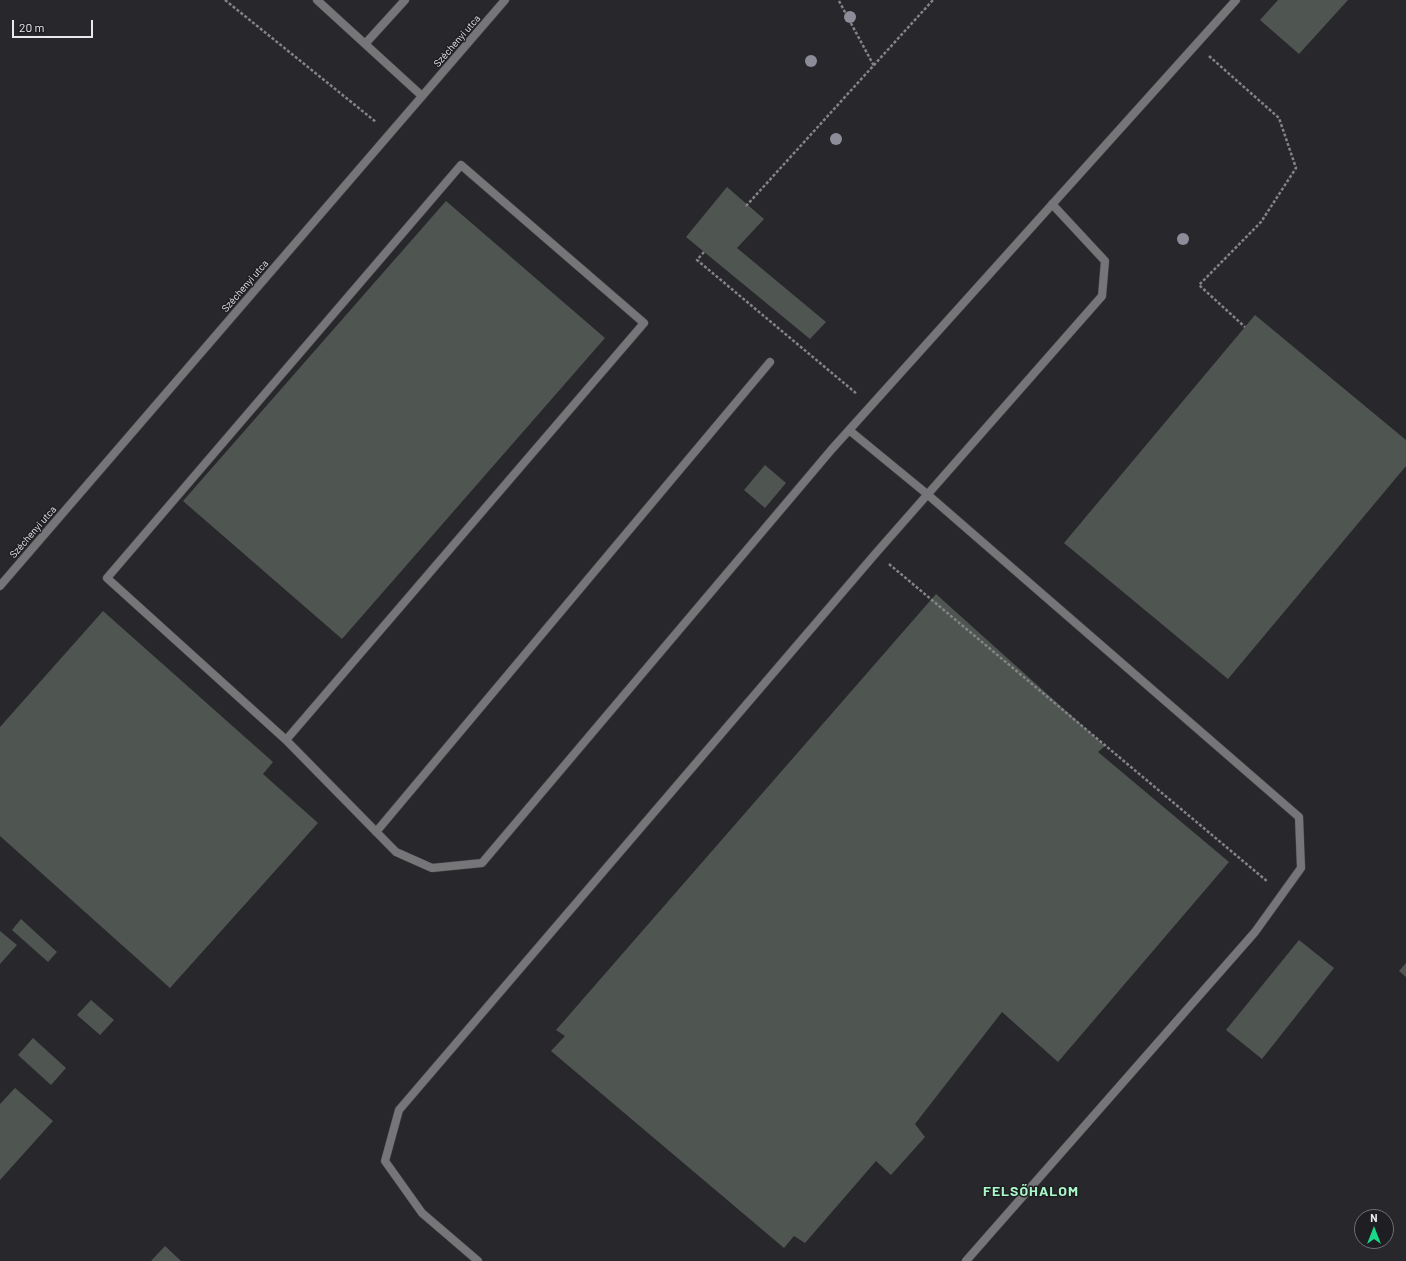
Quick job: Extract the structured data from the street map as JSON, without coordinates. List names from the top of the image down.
{
  "streets": {
    "street": ["Széchenyi utca"]
  },
  "districts": ["FELSŐHALOM"],
  "scale_bar": "20 m",
  "north": "top"
}
